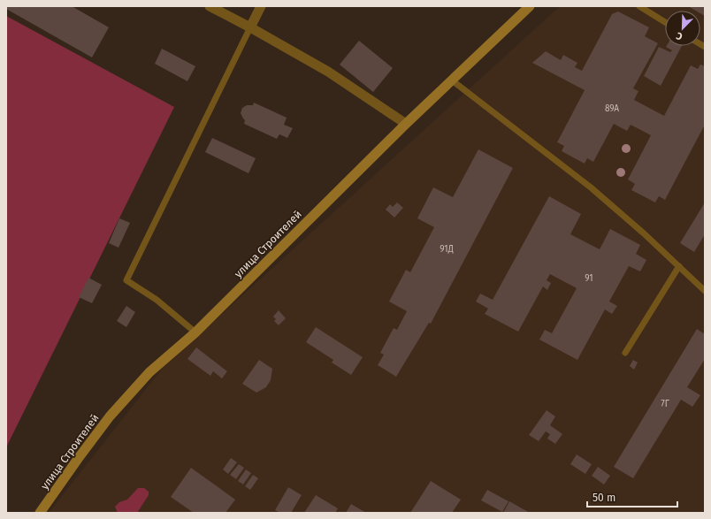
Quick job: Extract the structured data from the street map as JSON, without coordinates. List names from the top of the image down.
{
  "streets": {
    "main road": ["улица Строителей"]
  },
  "house_numbers": [
    "89А",
    "91Д",
    "91",
    "7Г"
  ],
  "scale_bar": "50 m",
  "north": "bottom left"
}
